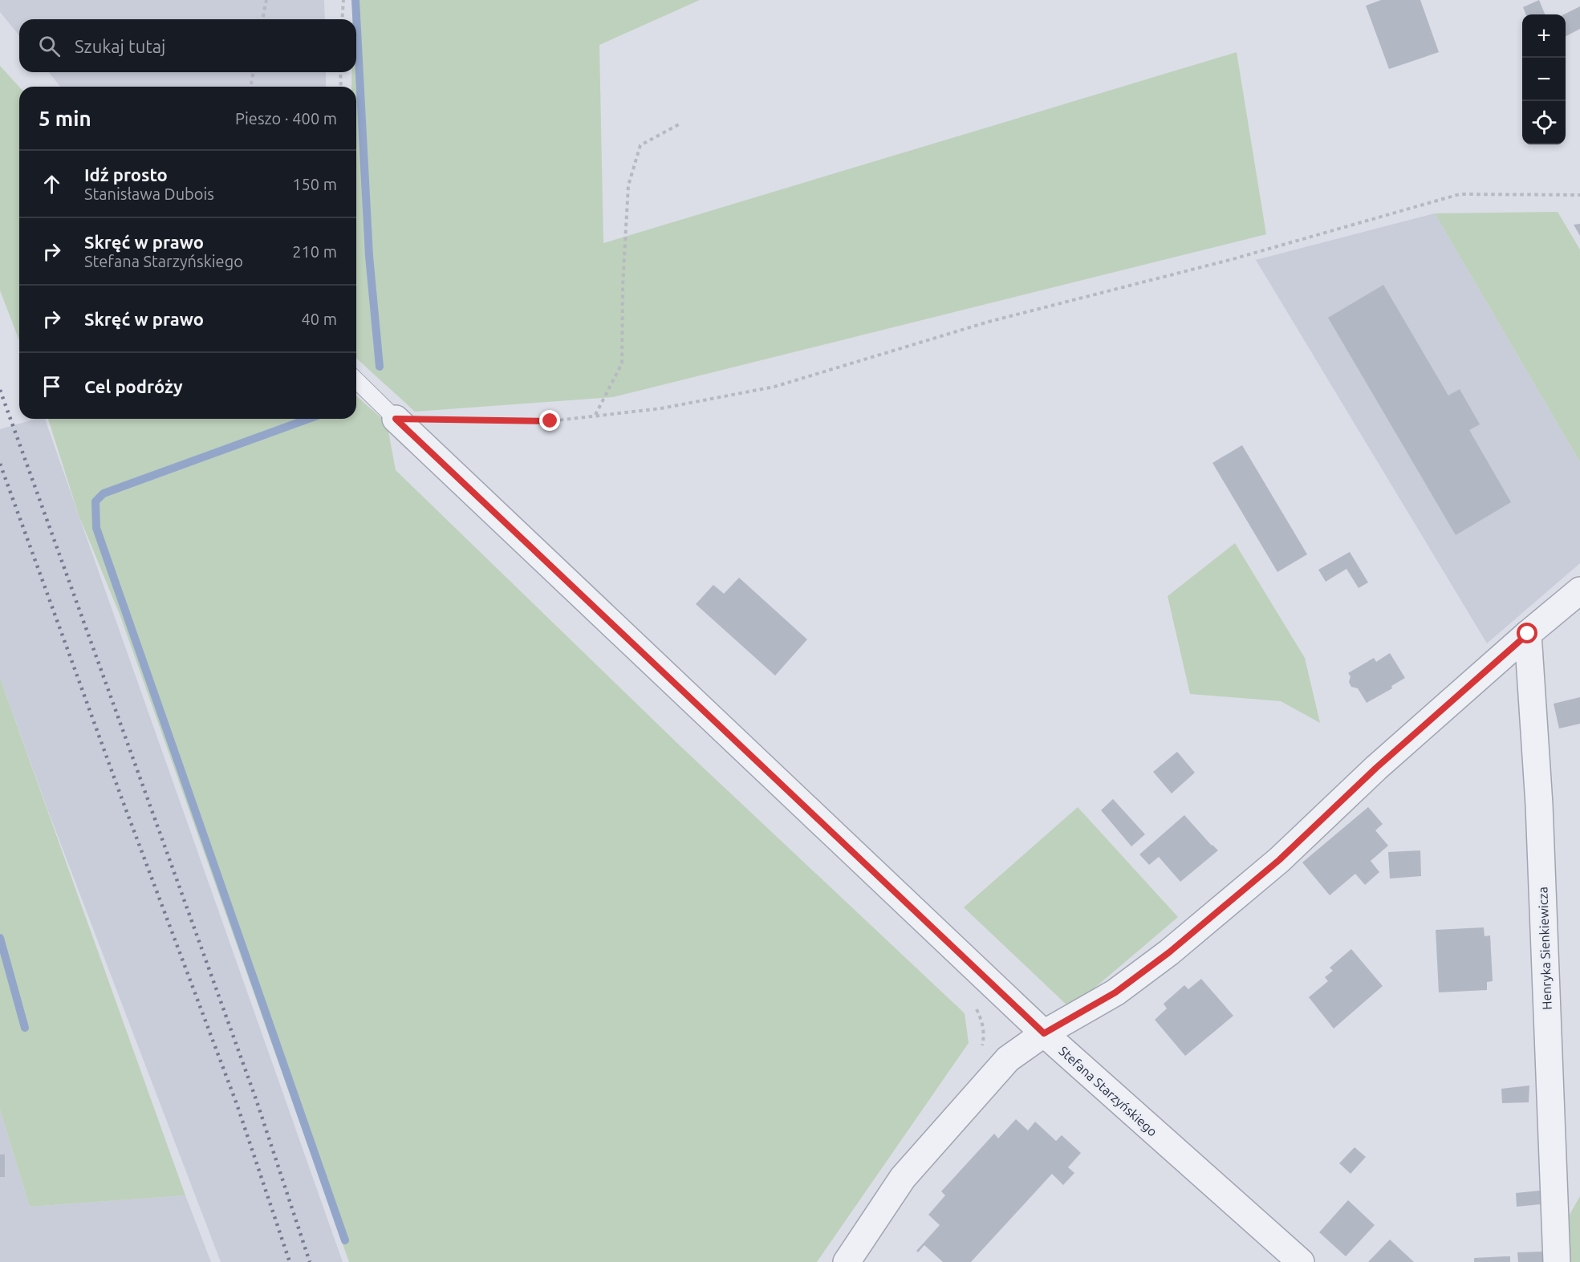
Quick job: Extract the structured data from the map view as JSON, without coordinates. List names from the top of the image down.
{
  "streets": {
    "street": ["Henryka Sienkiewicza", "Stefana Starzyńskiego"]
  },
  "page": {
    "map_buttons": ["+", "−"],
    "search": "Szukaj tutaj",
    "heading": ["5 min", "Pieszo · 400 m"],
    "list": [
      ["Idź prosto", "Stanisława Dubois", "150 m"],
      ["Skręć w prawo", "Stefana Starzyńskiego", "210 m"],
      ["Skręć w prawo", "40 m"],
      "Cel podróży"
    ]
  }
}
